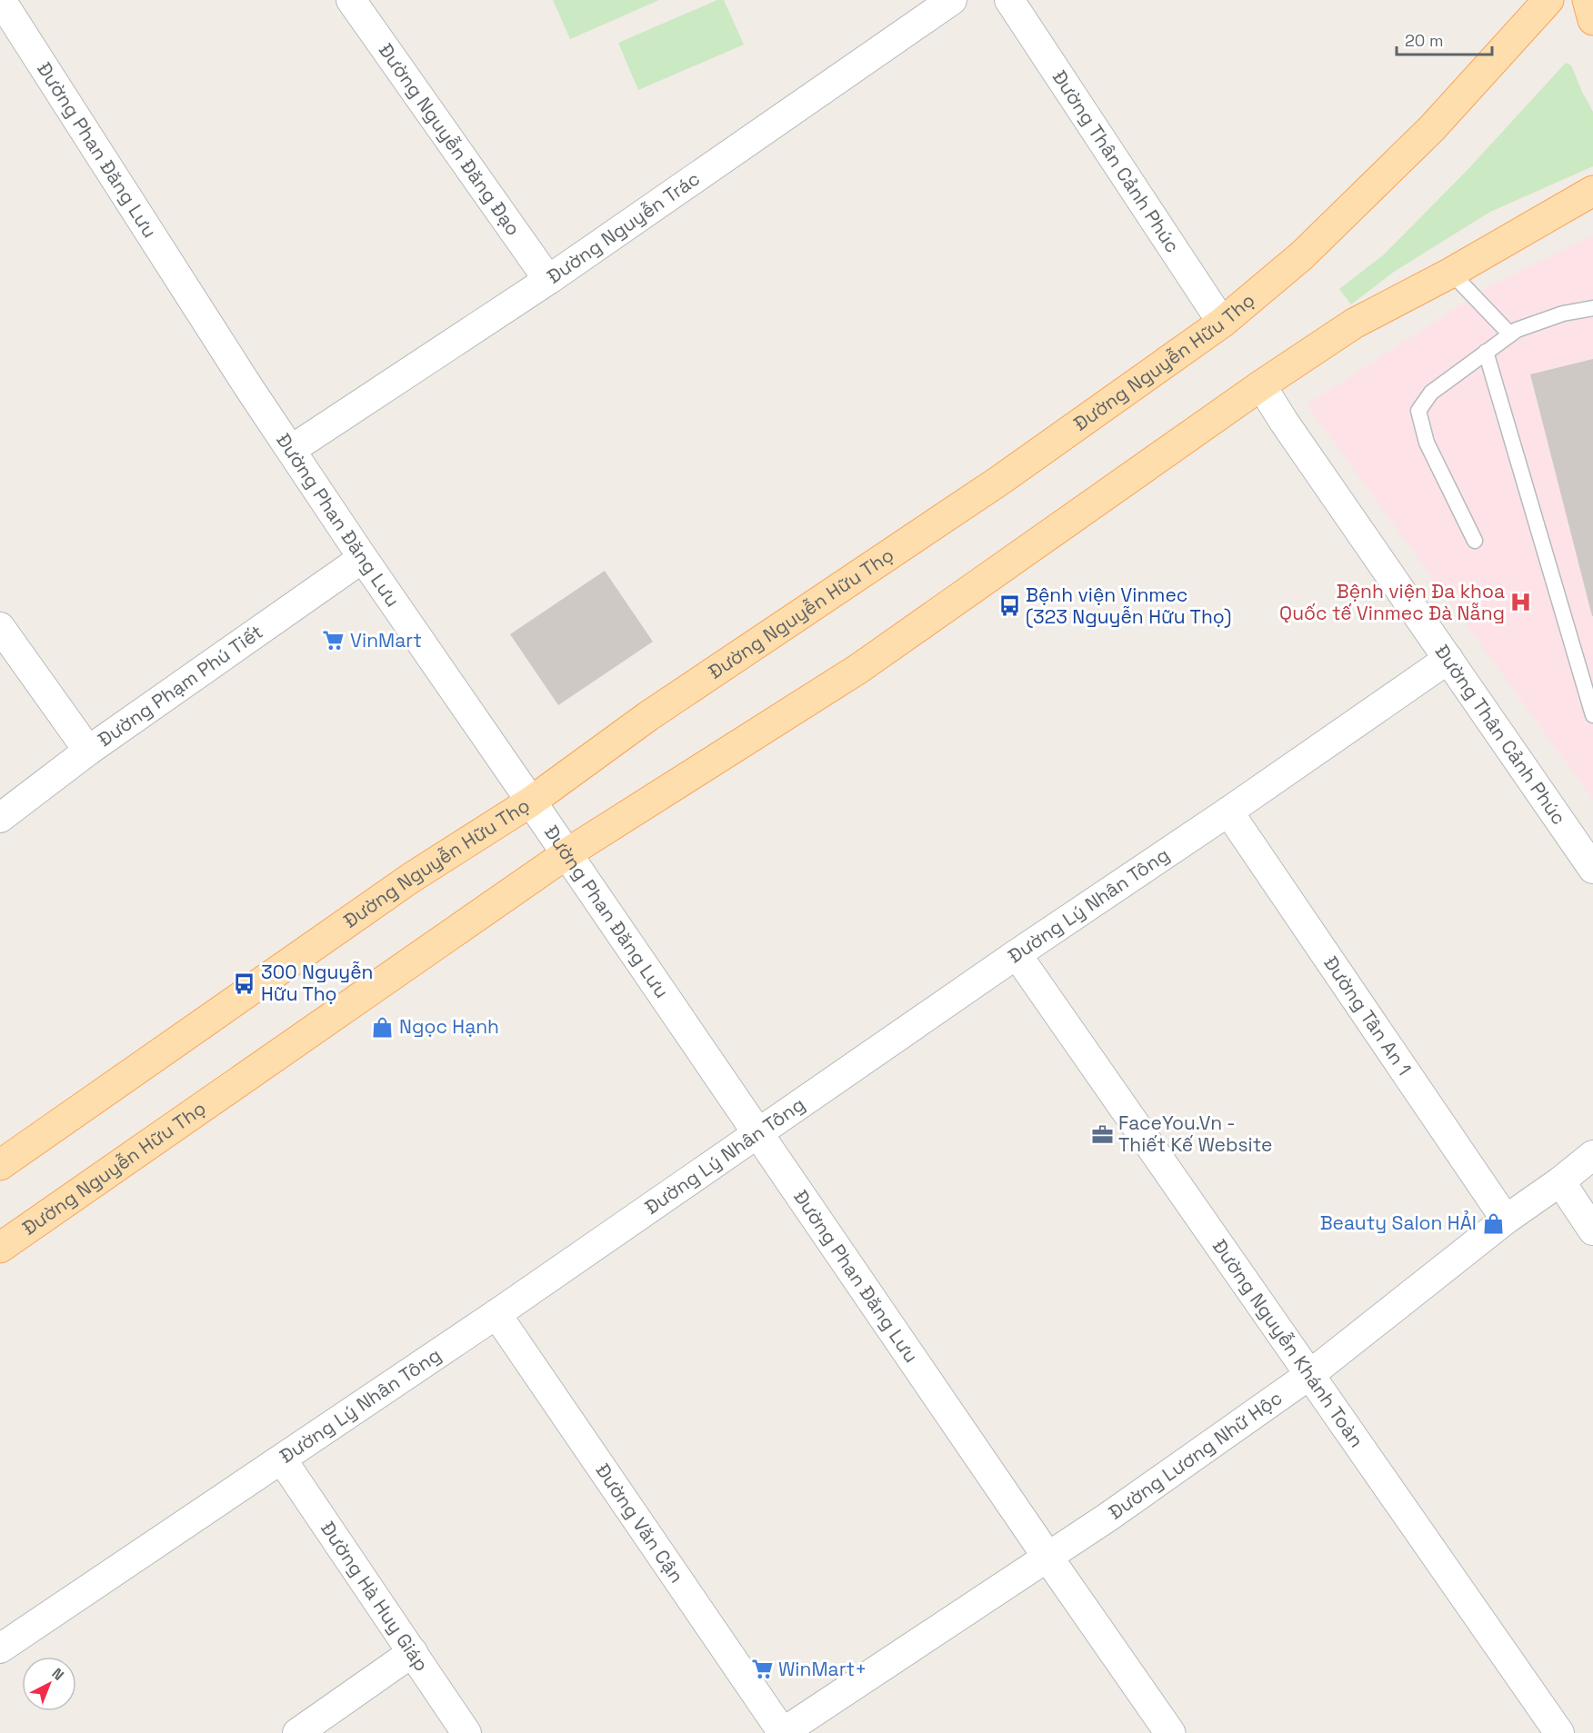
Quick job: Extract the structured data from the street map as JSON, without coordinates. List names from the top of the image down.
{
  "streets": {
    "main road": ["Đường Nguyễn Hữu Thọ"],
    "street": [
      "Đường Nguyễn Đăng Đạo",
      "Đường Phan Đăng Lưu",
      "Đường Thân Cảnh Phúc",
      "Đường Nguyễn Trác",
      "Đường Phạm Phú Tiết",
      "Đường Lý Nhân Tông",
      "Đường Tân An 1",
      "Đường Nguyễn Khánh Toàn",
      "Đường Lương Nhữ Hộc",
      "Đường Văn Cận",
      "Đường Hà Huy Giáp"
    ]
  },
  "crossings": [
    ["Đường Nguyễn Đăng Đạo", "Đường Nguyễn Trác"],
    ["Đường Phan Đăng Lưu", "Đường Nguyễn Trác"],
    ["Đường Phan Đăng Lưu", "Đường Nguyễn Hữu Thọ"],
    ["Đường Phan Đăng Lưu", "Đường Phạm Phú Tiết"],
    ["Đường Phan Đăng Lưu", "Đường Lý Nhân Tông"],
    ["Đường Phan Đăng Lưu", "Đường Lương Nhữ Hộc"],
    ["Đường Thân Cảnh Phúc", "Đường Nguyễn Hữu Thọ"],
    ["Đường Thân Cảnh Phúc", "Đường Lý Nhân Tông"],
    ["Đường Lý Nhân Tông", "Đường Tân An 1"],
    ["Đường Lý Nhân Tông", "Đường Nguyễn Khánh Toàn"],
    ["Đường Lý Nhân Tông", "Đường Văn Cận"],
    ["Đường Lý Nhân Tông", "Đường Hà Huy Giáp"],
    ["Đường Tân An 1", "Đường Lương Nhữ Hộc"],
    ["Đường Nguyễn Khánh Toàn", "Đường Lương Nhữ Hộc"],
    ["Đường Lương Nhữ Hộc", "Đường Văn Cận"]
  ],
  "places": {
    "hospital": ["Bệnh viện Đa khoa Quốc tế Vinmec Đà Nẵng"],
    "bus stop": ["Bệnh viện Vinmec (323 Nguyễn Hữu Thọ)", "300 Nguyễn Hữu Thọ"],
    "supermarket": ["VinMart", "WinMart+"],
    "shop": ["Ngọc Hạnh", "Beauty Salon HẢI"],
    "office": ["FaceYou.Vn - Thiết Kế Website"]
  },
  "scale_bar": "20 m",
  "north": "top right"
}
